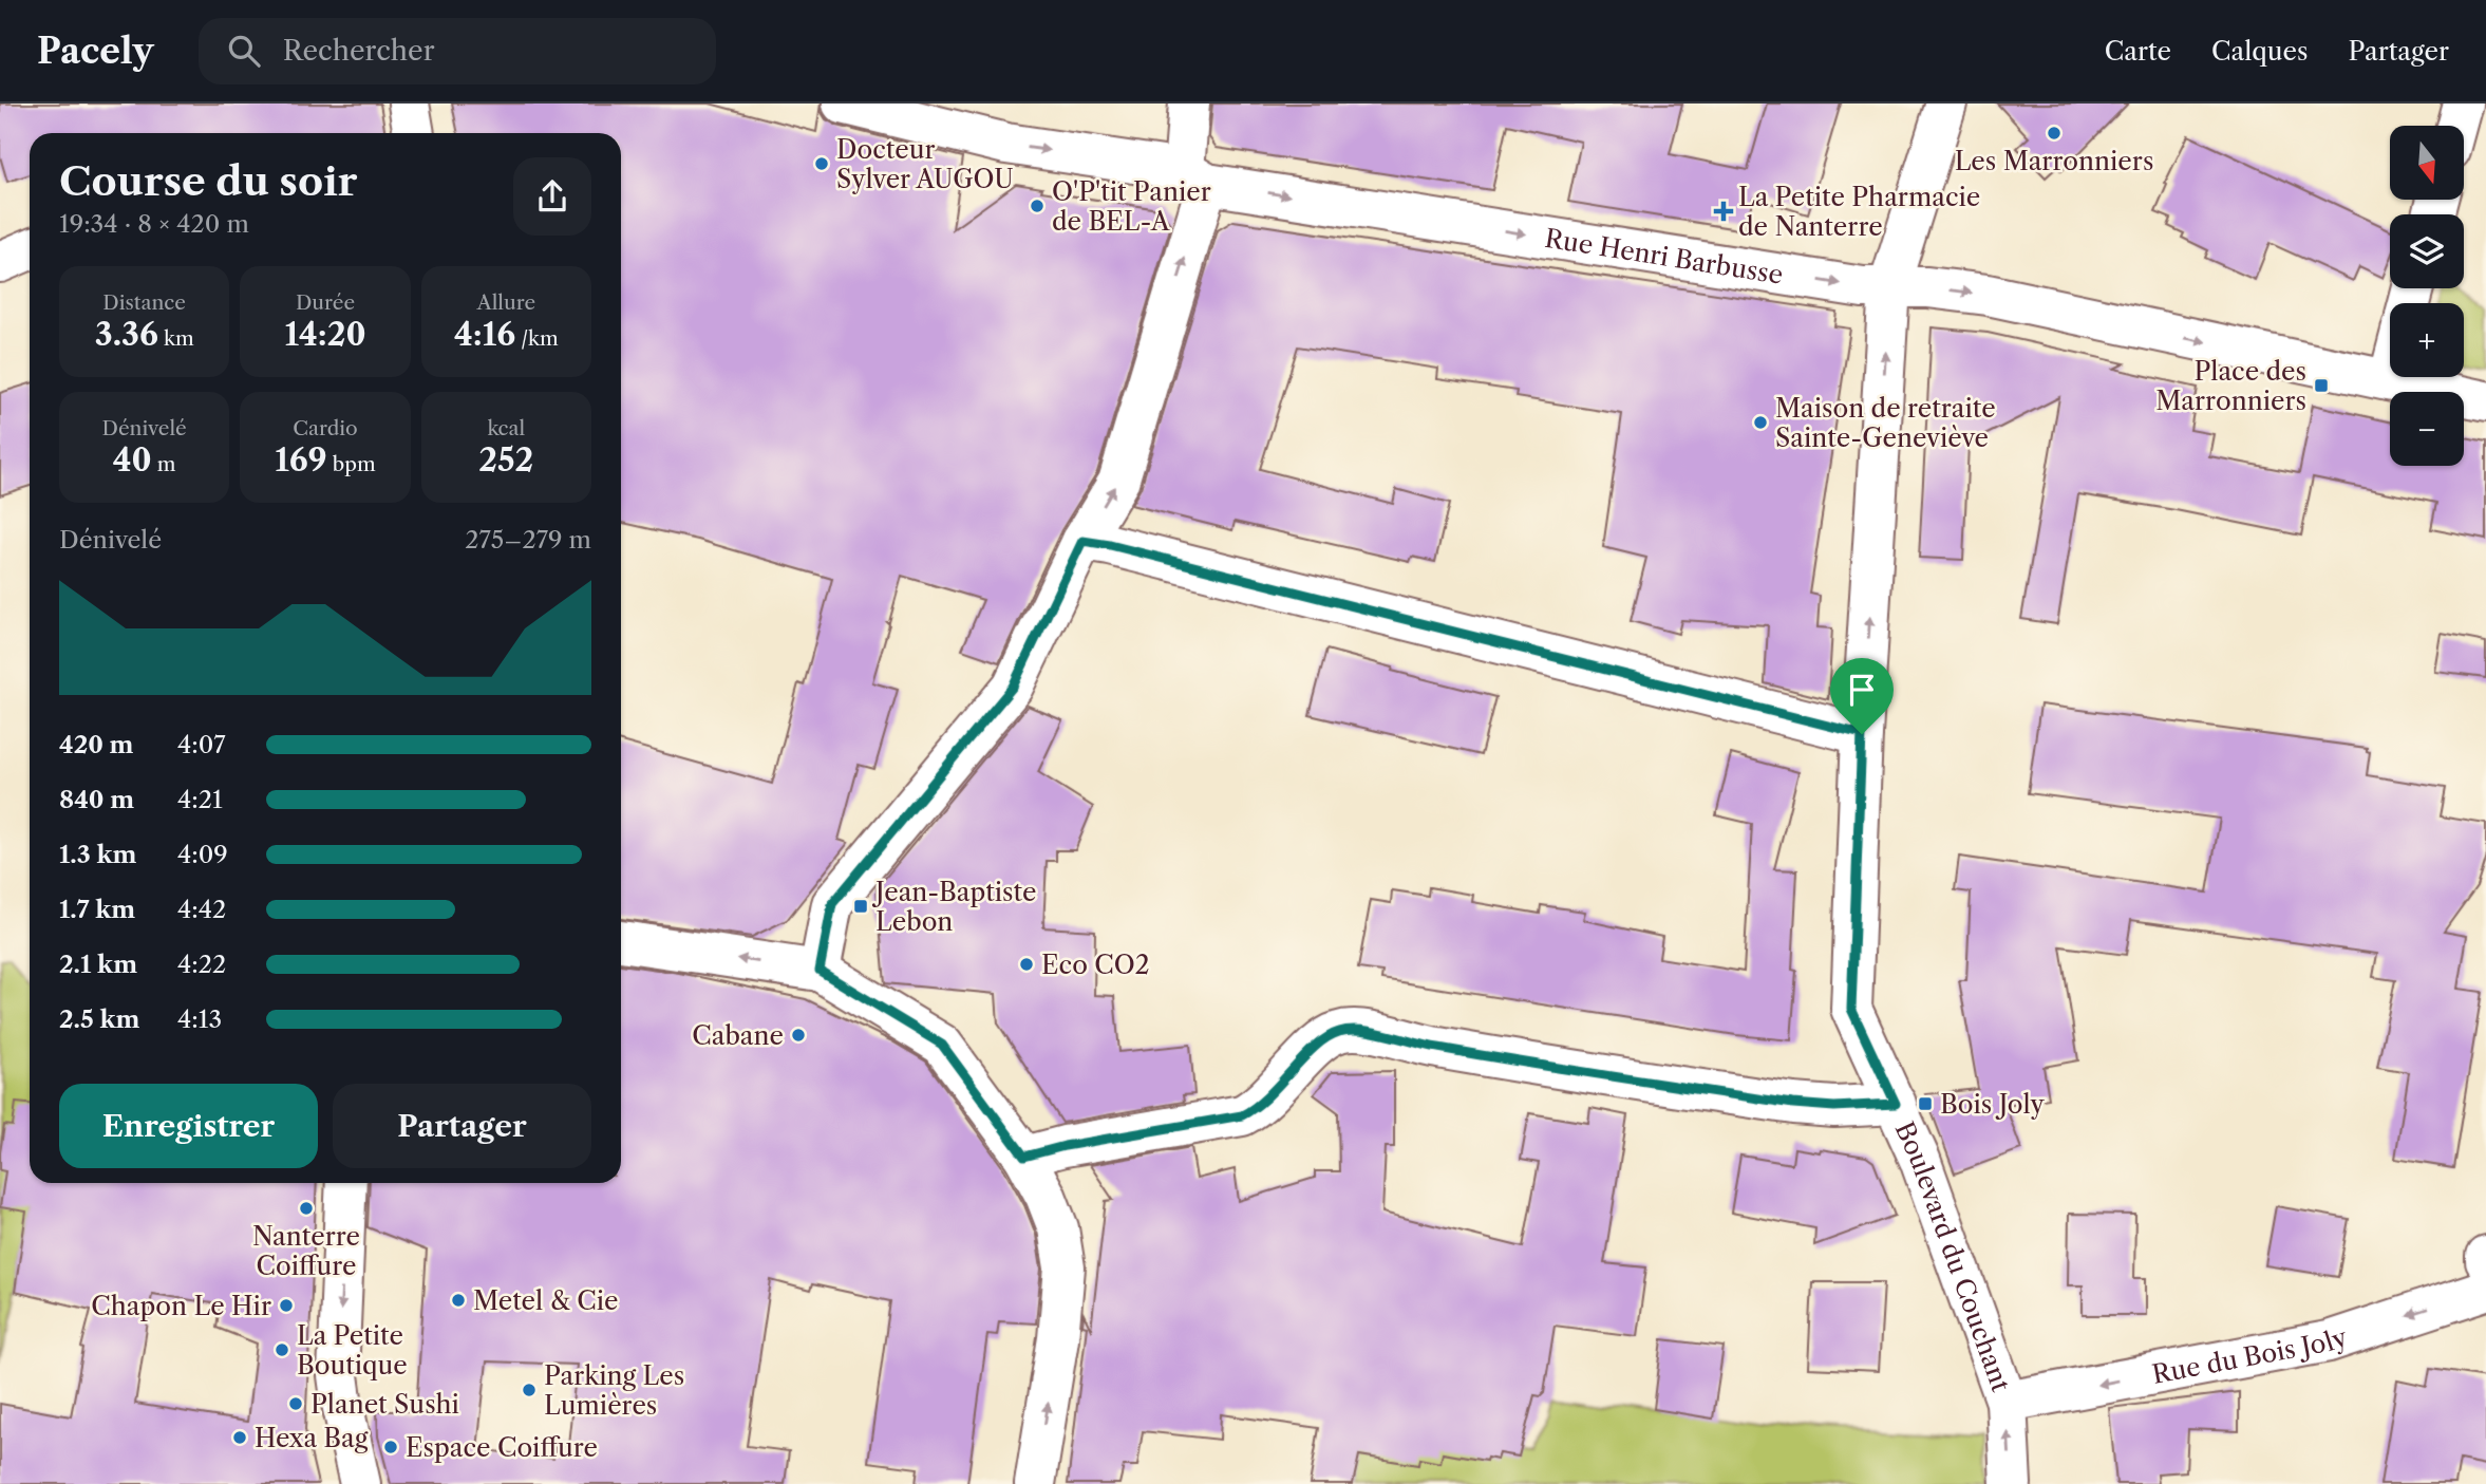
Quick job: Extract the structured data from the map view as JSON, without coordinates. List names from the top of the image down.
{
  "streets": {
    "street": ["Rue Henri Barbusse", "Boulevard du Couchant", "Rue du Bois Joly"]
  },
  "crossings": [
    ["Rue Henri Barbusse", "Boulevard du Couchant"],
    ["Boulevard du Couchant", "Rue du Bois Joly"]
  ],
  "one_way": ["Rue Henri Barbusse", "Boulevard du Couchant", "Rue du Bois Joly"],
  "places": {
    "other": [
      "Les Marronniers",
      "Docteur Sylver AUGOU",
      "O'P'tit Panier de BEL-A",
      "Maison de retraite Sainte-Geneviève",
      "Eco CO2",
      "Cabane",
      "Nanterre Coiffure",
      "Metel & Cie",
      "Chapon Le Hir",
      "La Petite Boutique",
      "Parking Les Lumières",
      "Planet Sushi",
      "Hexa Bag",
      "Espace Coiffure"
    ],
    "health": ["La Petite Pharmacie de Nanterre"],
    "transit": ["Place des Marronniers", "Jean-Baptiste Lebon", "Bois Joly"]
  },
  "north": "bottom",
  "page": {
    "header": "Pacely",
    "search": "Rechercher",
    "nav": ["Carte", "Calques", "Partager"],
    "map_buttons": ["+", "−"],
    "heading": ["Course du soir", "19:34 · 8 × 420 m"],
    "stats": [
      ["Distance", "3.36 km"],
      ["Durée", "14:20"],
      ["Allure", "4:16 /km"],
      ["Dénivelé", "40 m"],
      ["Cardio", "169 bpm"],
      ["kcal", "252"]
    ],
    "chart": ["Dénivelé", "275–279 m"],
    "list": [
      {
        "name": "420 m",
        "note": "4:07"
      },
      {
        "name": "840 m",
        "note": "4:21"
      },
      {
        "name": "1.3 km",
        "note": "4:09"
      },
      {
        "name": "1.7 km",
        "note": "4:42"
      },
      {
        "name": "2.1 km",
        "note": "4:22"
      },
      {
        "name": "2.5 km",
        "note": "4:13"
      }
    ],
    "buttons": ["Enregistrer", "Partager"]
  }
}
